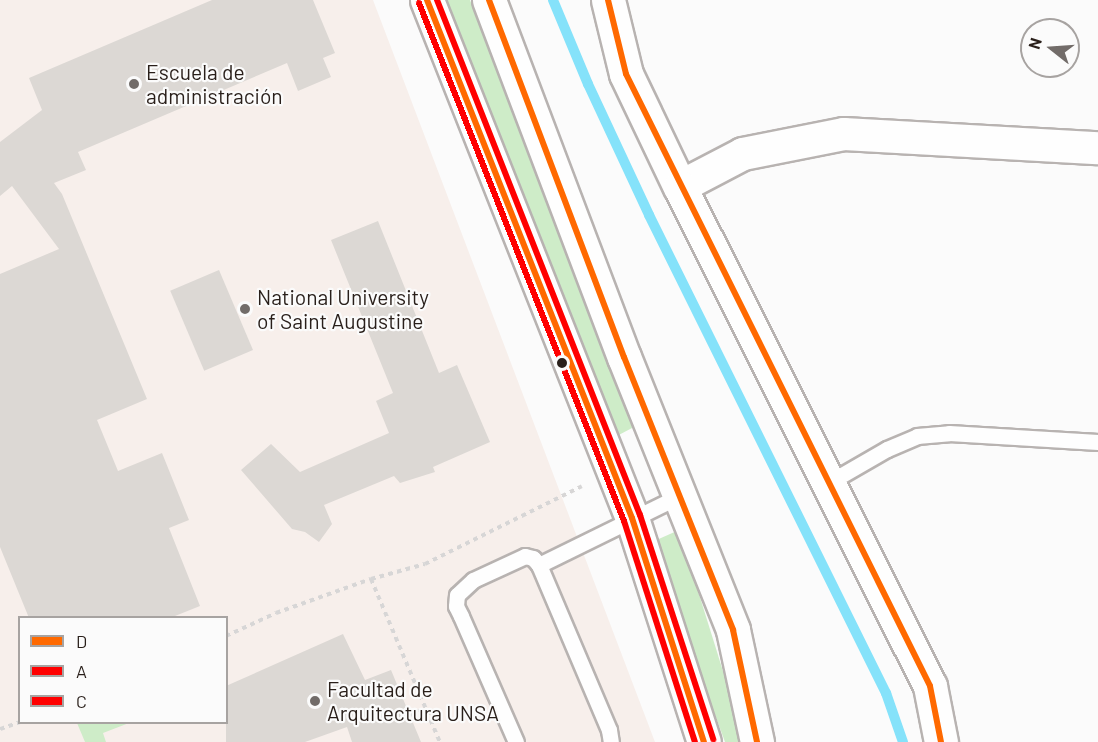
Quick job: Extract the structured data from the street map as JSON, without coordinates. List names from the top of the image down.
{
  "places": ["Escuela de administración", "National University of Saint Augustine", "Facultad de Arquitectura UNSA"],
  "lines": ["transit line D", "transit line C", "transit line A"],
  "legend": ["D", "A", "C"],
  "north": "left"
}
